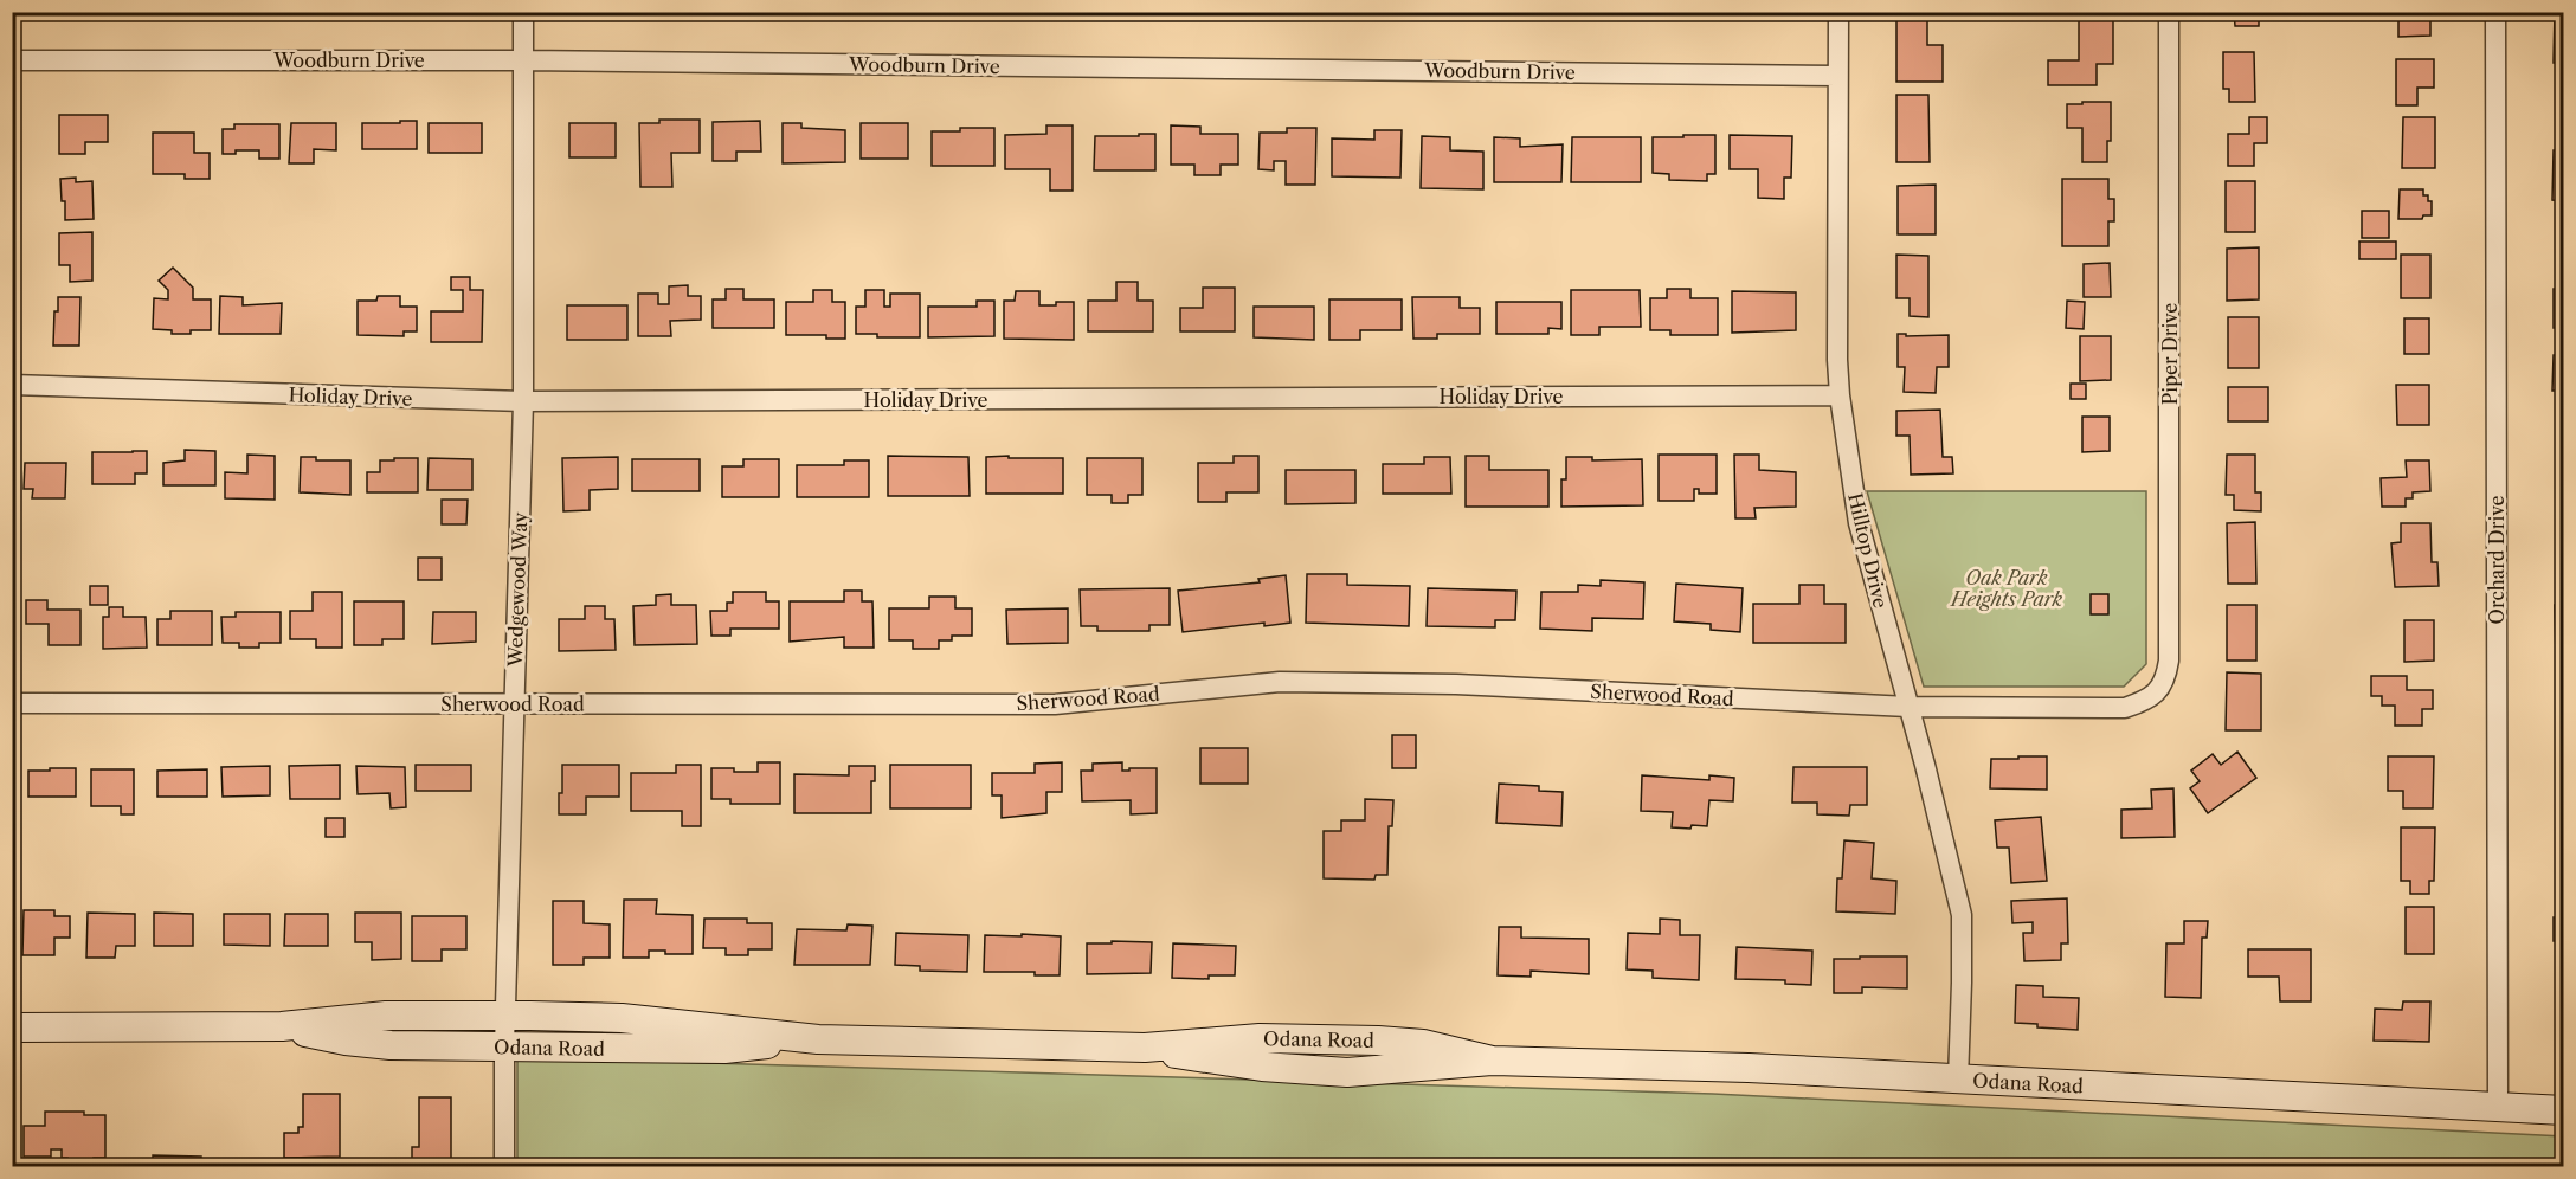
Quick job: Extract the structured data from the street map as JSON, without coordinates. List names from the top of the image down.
{
  "streets": {
    "street": [
      "Woodburn Drive",
      "Piper Drive",
      "Holiday Drive",
      "Hilltop Drive",
      "Orchard Drive",
      "Wedgewood Way",
      "Sherwood Road",
      "Odana Road"
    ]
  },
  "crossings": [
    ["Woodburn Drive", "Hilltop Drive"],
    ["Woodburn Drive", "Wedgewood Way"],
    ["Piper Drive", "Sherwood Road"],
    ["Holiday Drive", "Hilltop Drive"],
    ["Holiday Drive", "Wedgewood Way"],
    ["Hilltop Drive", "Sherwood Road"],
    ["Hilltop Drive", "Odana Road"],
    ["Orchard Drive", "Odana Road"],
    ["Wedgewood Way", "Sherwood Road"],
    ["Wedgewood Way", "Odana Road"]
  ],
  "parks": ["Oak Park Heights Park"]
}
